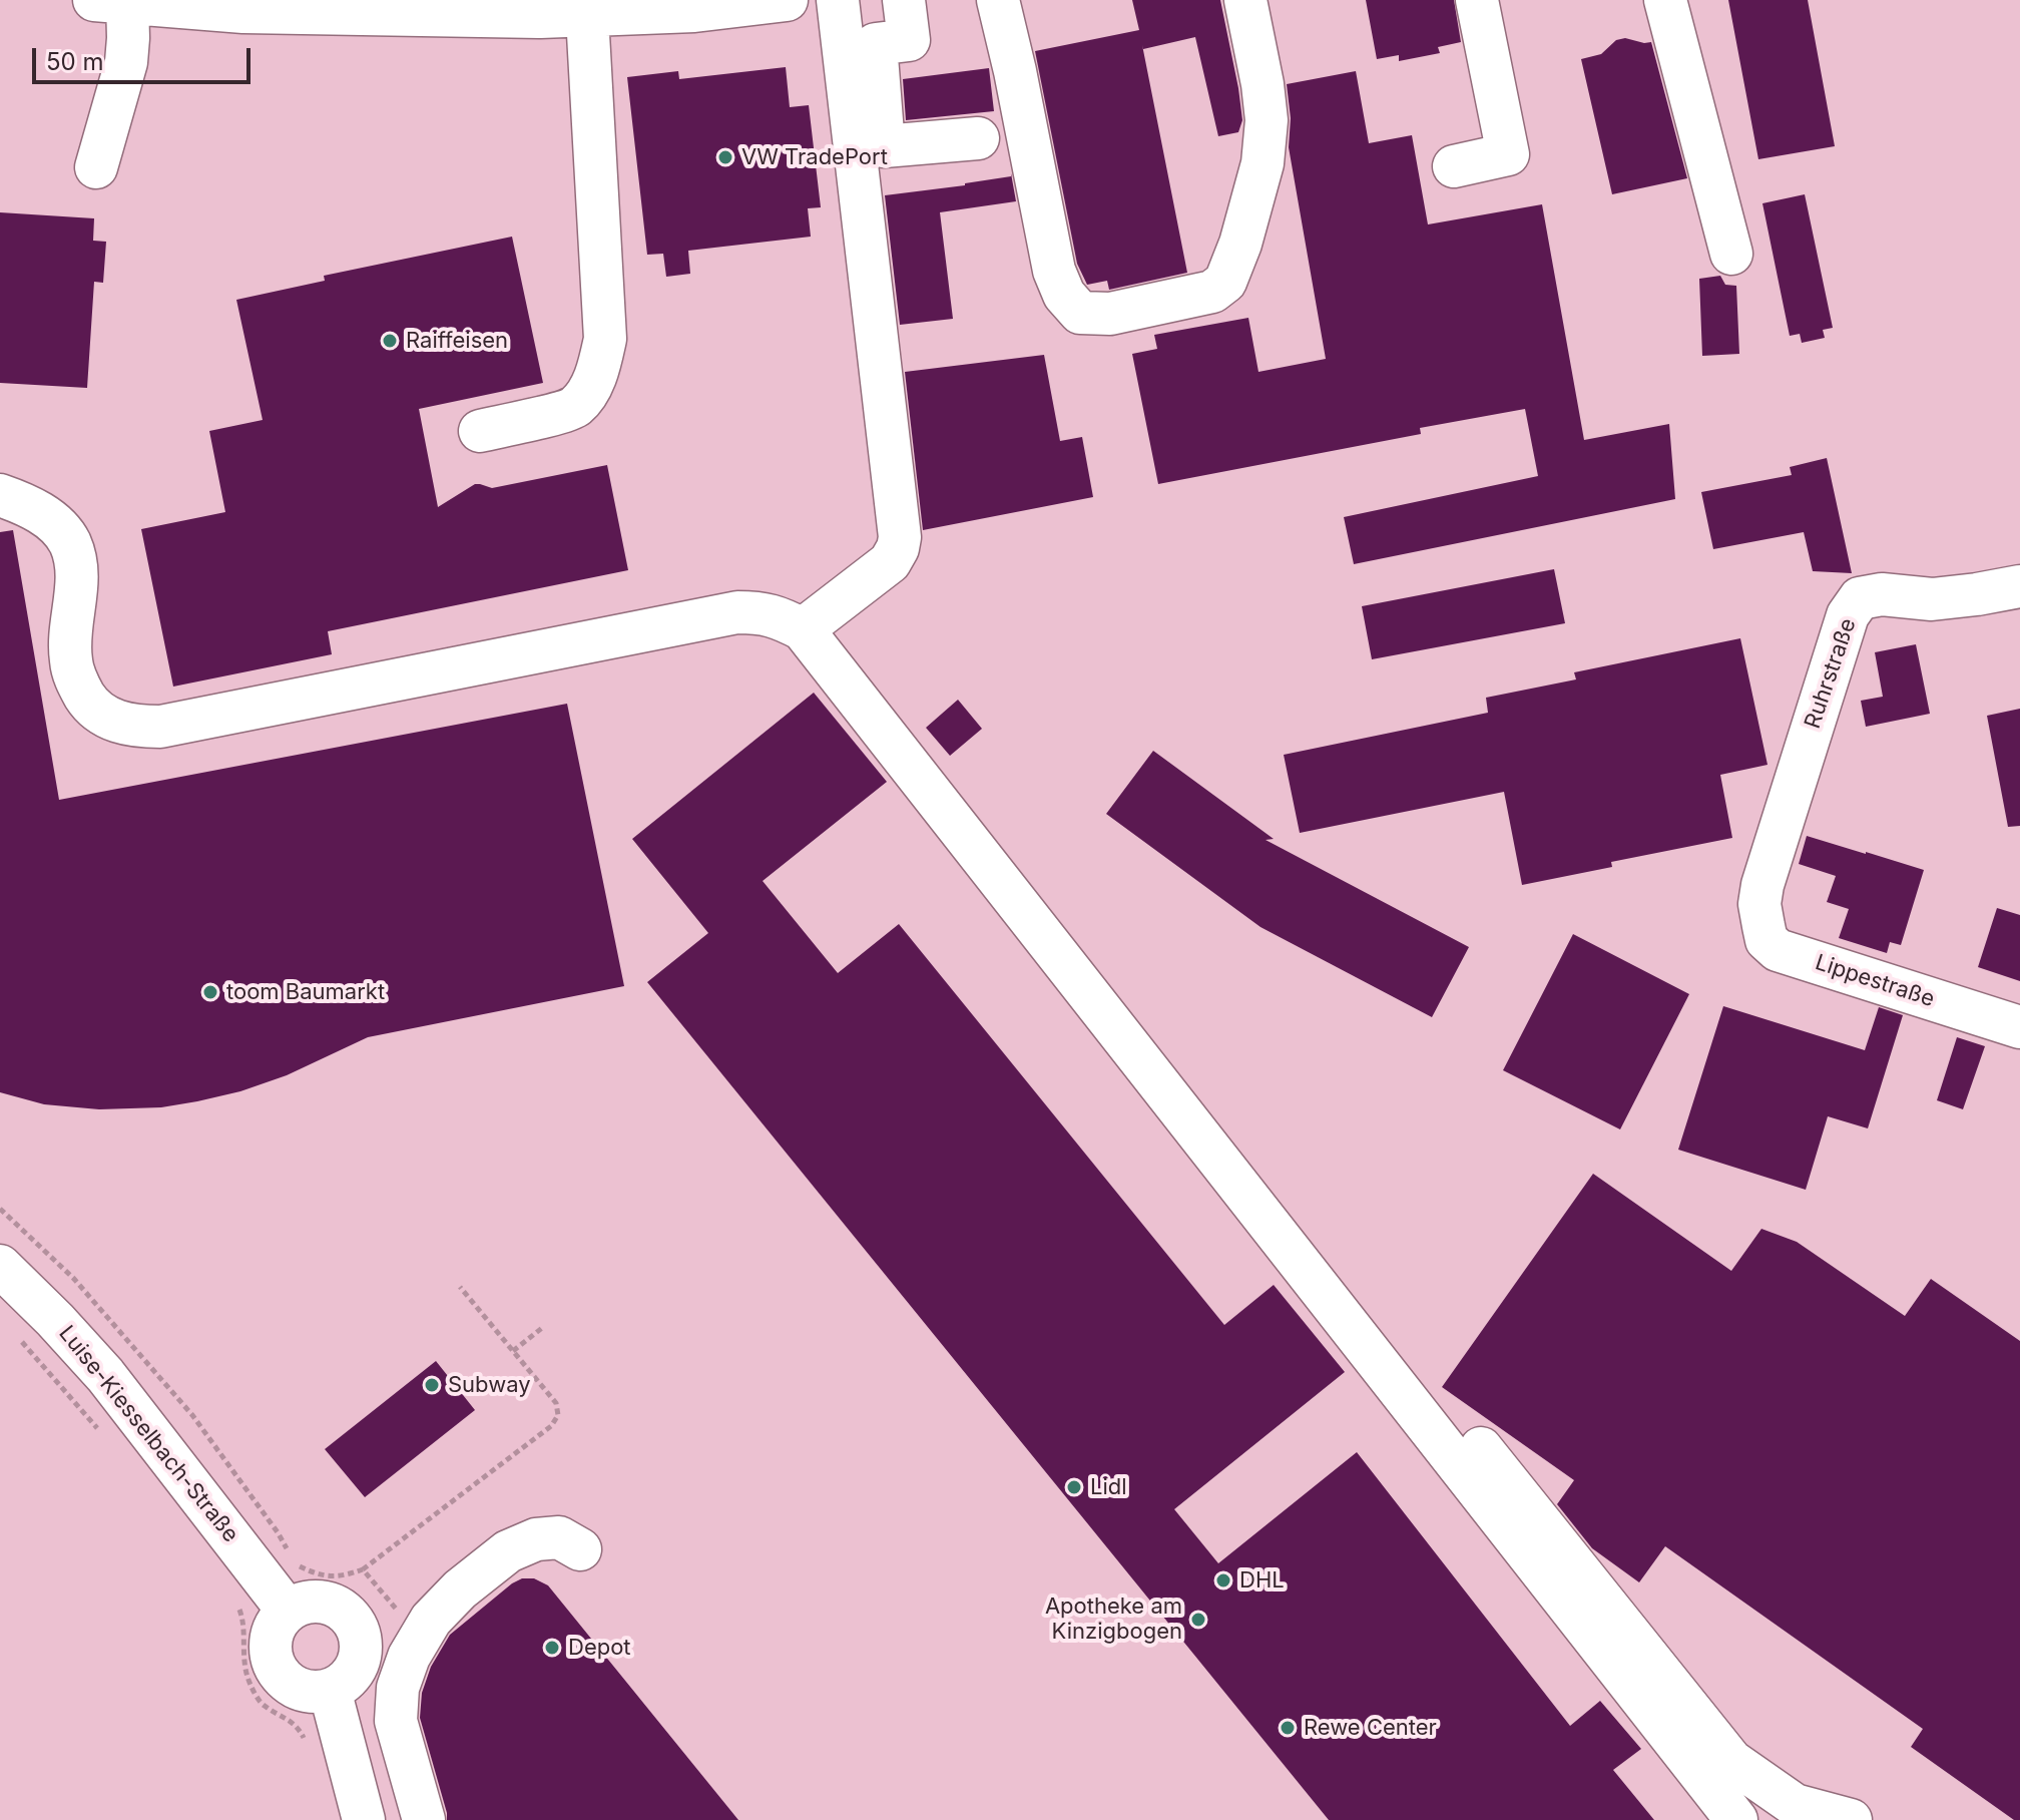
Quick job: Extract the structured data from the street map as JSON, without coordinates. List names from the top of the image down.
{
  "streets": {
    "street": ["Ruhrstraße", "Lippestraße", "Luise-Kiesselbach-Straße"]
  },
  "crossings": [
    ["Ruhrstraße", "Lippestraße"]
  ],
  "places": [
    "VW TradePort",
    "Raiffeisen",
    "toom Baumarkt",
    "Subway",
    "Lidl",
    "DHL",
    "Apotheke am Kinzigbogen",
    "Depot",
    "Rewe Center"
  ],
  "scale_bar": "50 m"
}
